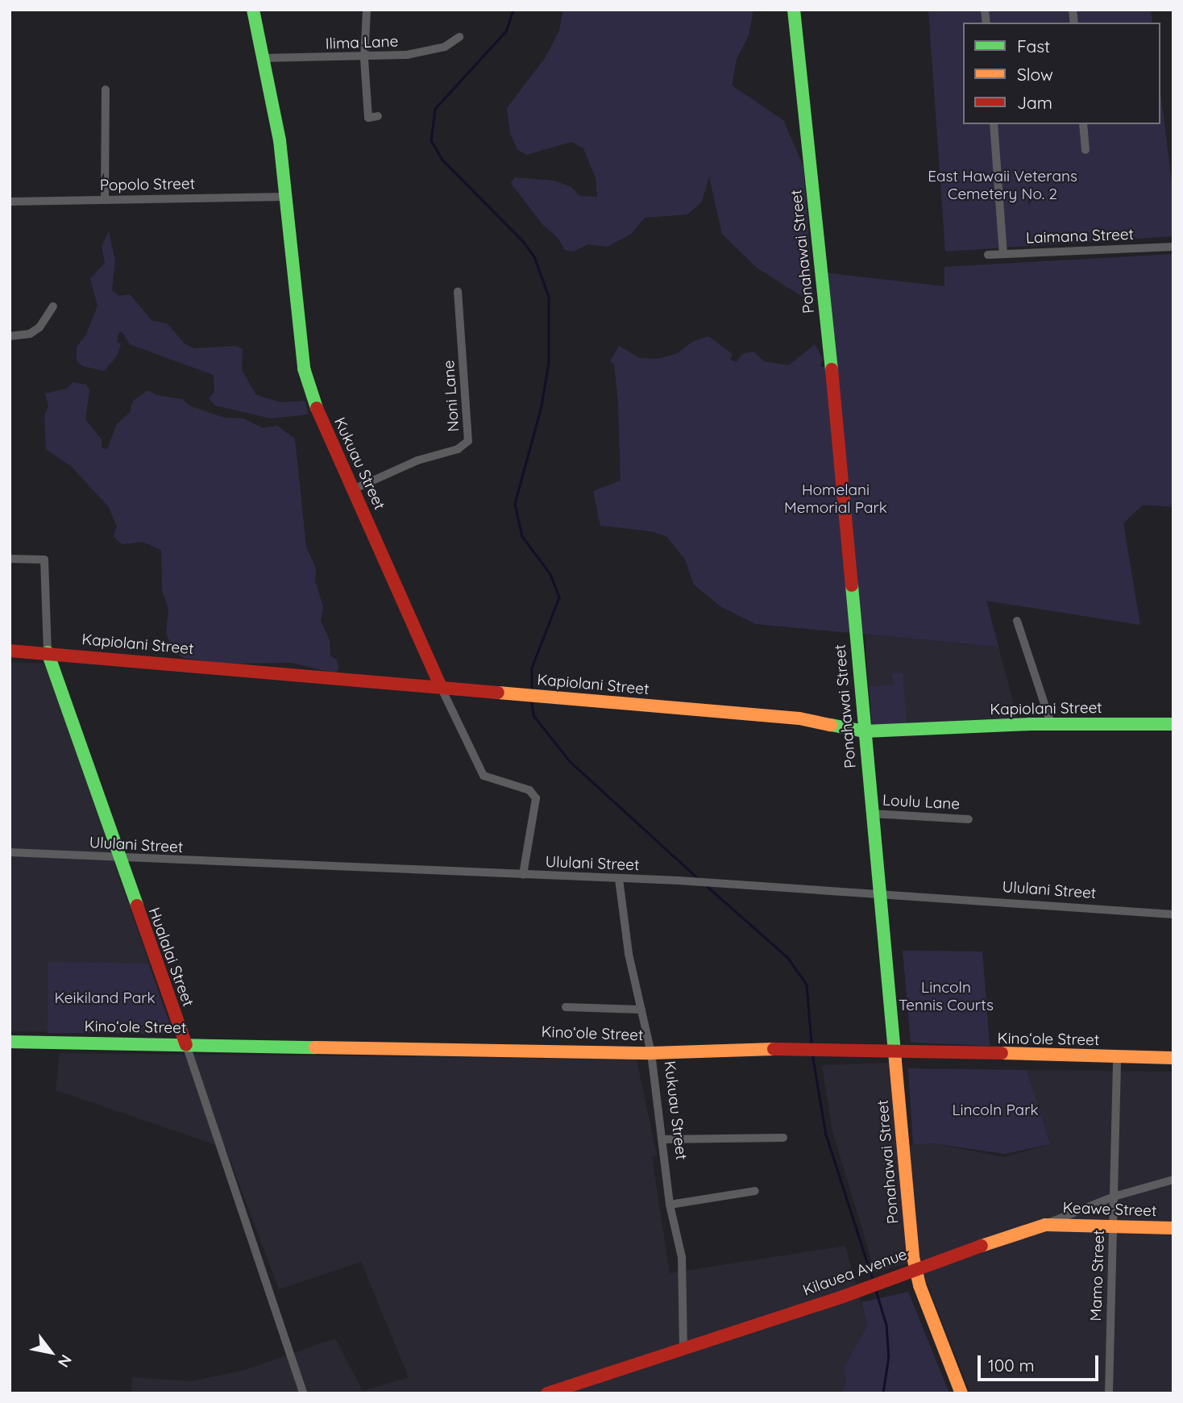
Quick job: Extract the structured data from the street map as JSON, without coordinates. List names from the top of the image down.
{
  "streets": {
    "street": [
      "Ilima Lane",
      "Popolo Street",
      "Laimana Street",
      "Ponahawai Street",
      "Noni Lane",
      "Kukuau Street",
      "Kapiolani Street",
      "Loulu Lane",
      "Ululani Street",
      "Hualalai Street",
      "Kinoʻole Street",
      "Keawe Street",
      "Kilauea Avenue",
      "Mamo Street"
    ]
  },
  "crossings": [
    ["Ilima Lane", "Kukuau Street"],
    ["Popolo Street", "Kukuau Street"],
    ["Ponahawai Street", "Kapiolani Street"],
    ["Ponahawai Street", "Loulu Lane"],
    ["Ponahawai Street", "Ululani Street"],
    ["Ponahawai Street", "Kinoʻole Street"],
    ["Ponahawai Street", "Kilauea Avenue"],
    ["Noni Lane", "Kukuau Street"],
    ["Kukuau Street", "Kapiolani Street"],
    ["Kukuau Street", "Ululani Street"],
    ["Kukuau Street", "Kinoʻole Street"],
    ["Kukuau Street", "Kilauea Avenue"],
    ["Kapiolani Street", "Hualalai Street"],
    ["Ululani Street", "Hualalai Street"],
    ["Hualalai Street", "Kinoʻole Street"],
    ["Kinoʻole Street", "Mamo Street"],
    ["Keawe Street", "Kilauea Avenue"],
    ["Keawe Street", "Mamo Street"],
    ["Kilauea Avenue", "Mamo Street"]
  ],
  "parks": [
    "East Hawaii Veterans Cemetery No. 2",
    "Homelani Memorial Park",
    "Lincoln Tennis Courts",
    "Keikiland Park",
    "Lincoln Park"
  ],
  "legend": ["Fast", "Slow", "Jam"],
  "scale_bar": "100 m",
  "north": "bottom right"
}
